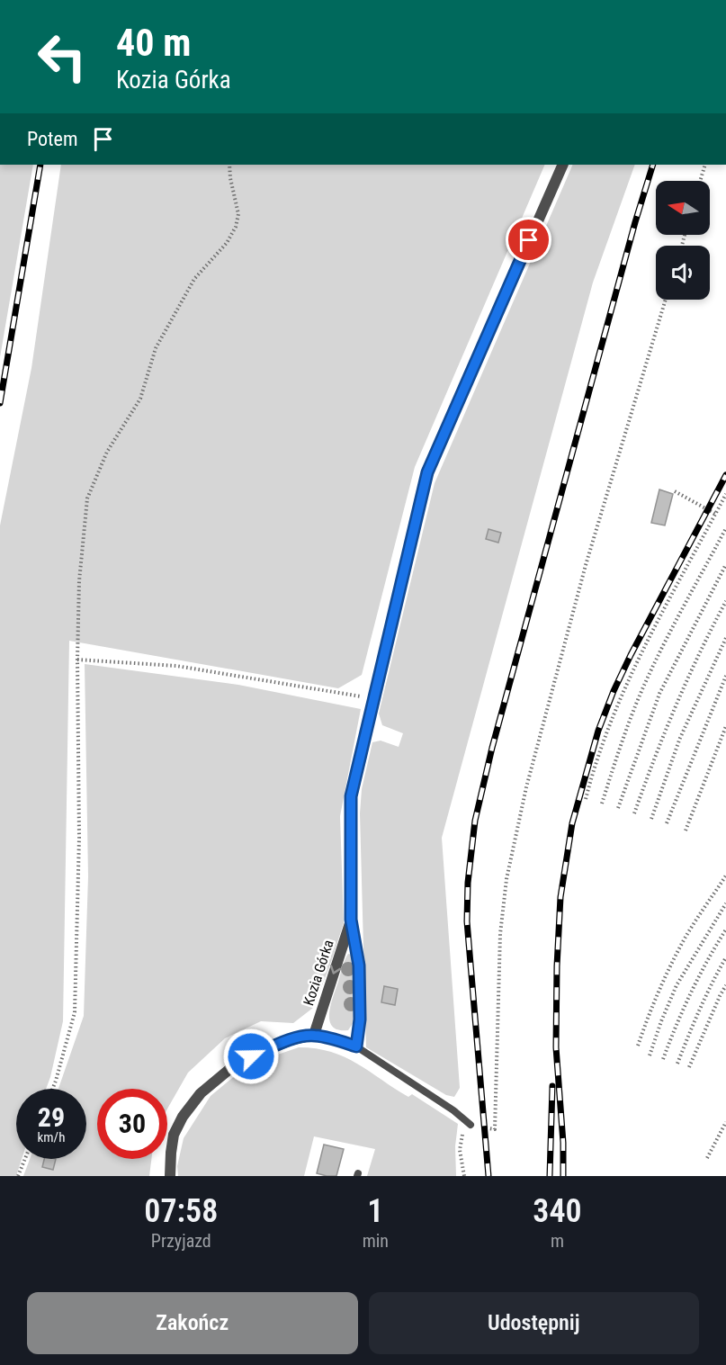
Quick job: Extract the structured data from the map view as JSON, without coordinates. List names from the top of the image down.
{
  "streets": {
    "street": ["Kozia Górka"]
  },
  "north": "left",
  "page": {
    "turn": ["40 m", "Kozia Górka"],
    "then": "Potem",
    "speed": "29 km/h",
    "limit": "30",
    "eta": [
      "07:58",
      "Przyjazd",
      "1",
      "min",
      "340",
      "m"
    ],
    "buttons": ["Zakończ", "Udostępnij"]
  }
}
